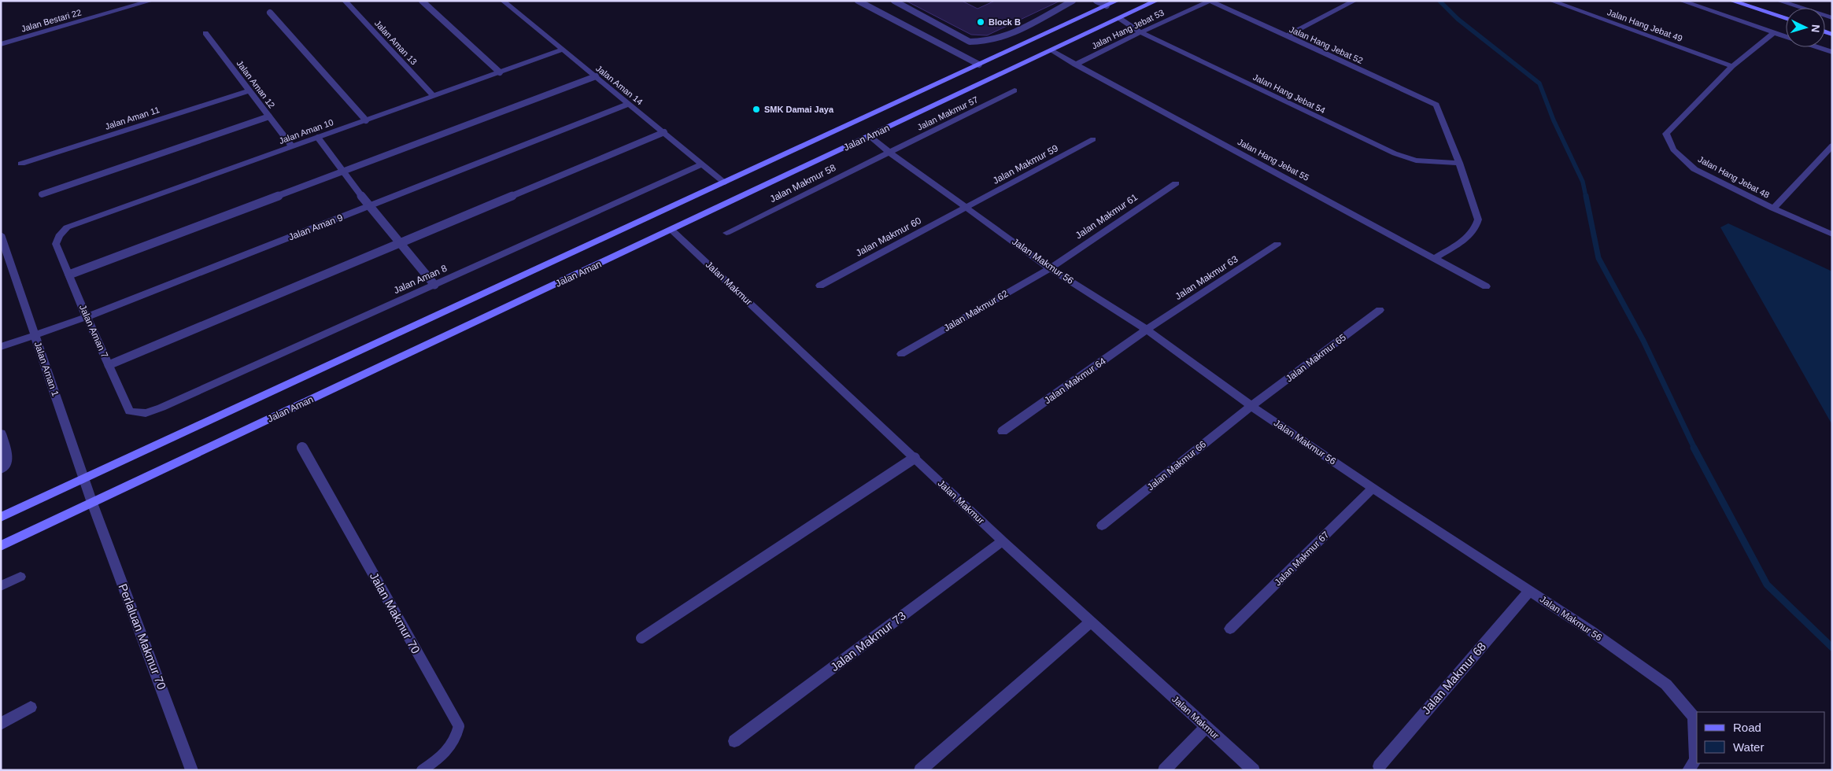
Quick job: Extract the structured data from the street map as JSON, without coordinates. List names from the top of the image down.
{
  "streets": {
    "main road": ["Jalan Aman"],
    "street": [
      "Jalan Bestari 22",
      "Jalan Hang Jebat 49",
      "Jalan Hang Jebat 53",
      "Jalan Aman 13",
      "Jalan Hang Jebat 52",
      "Jalan Aman 12",
      "Jalan Aman 14",
      "Jalan Hang Jebat 54",
      "Jalan Makmur 57",
      "Jalan Aman 11",
      "Jalan Aman 10",
      "Jalan Hang Jebat 55",
      "Jalan Makmur 59",
      "Jalan Hang Jebat 48",
      "Jalan Makmur 58",
      "Jalan Makmur 61",
      "Jalan Aman 9",
      "Jalan Makmur 60",
      "Jalan Makmur 56",
      "Jalan Makmur 63",
      "Jalan Aman 8",
      "Jalan Makmur",
      "Jalan Makmur 62",
      "Jalan Aman 7",
      "Jalan Makmur 65",
      "Jalan Aman 1",
      "Jalan Makmur 64",
      "Jalan Makmur 66",
      "Jalan Makmur 67",
      "Perlaluan Makmur 70",
      "Jalan Makmur 73",
      "Jalan Makmur 68"
    ],
    "lane": ["Jalan Makmur 70"]
  },
  "crossings": [
    ["Jalan Hang Jebat 49", "Jalan Hang Jebat 48"],
    ["Jalan Hang Jebat 53", "Jalan Hang Jebat 52"],
    ["Jalan Hang Jebat 53", "Jalan Hang Jebat 54"],
    ["Jalan Hang Jebat 53", "Jalan Hang Jebat 55"],
    ["Jalan Aman 13", "Jalan Aman 10"],
    ["Jalan Hang Jebat 52", "Jalan Hang Jebat 54"],
    ["Jalan Aman 12", "Jalan Aman 11"],
    ["Jalan Aman 12", "Jalan Aman 10"],
    ["Jalan Aman 14", "Jalan Aman 10"],
    ["Jalan Aman 14", "Jalan Aman"],
    ["Jalan Aman 14", "Jalan Aman 9"],
    ["Jalan Aman 14", "Jalan Aman 8"],
    ["Jalan Hang Jebat 54", "Jalan Aman"],
    ["Jalan Makmur 57", "Jalan Makmur 58"],
    ["Jalan Makmur 57", "Jalan Makmur 56"],
    ["Jalan Aman 10", "Jalan Aman 7"],
    ["Jalan Aman", "Jalan Hang Jebat 55"],
    ["Jalan Aman", "Jalan Makmur 56"],
    ["Jalan Aman", "Jalan Makmur"],
    ["Jalan Aman", "Jalan Aman 1"],
    ["Jalan Aman", "Perlaluan Makmur 70"],
    ["Jalan Makmur 59", "Jalan Makmur 60"],
    ["Jalan Makmur 59", "Jalan Makmur 56"],
    ["Jalan Makmur 58", "Jalan Makmur 56"],
    ["Jalan Makmur 61", "Jalan Makmur 56"],
    ["Jalan Makmur 61", "Jalan Makmur 62"],
    ["Jalan Aman 9", "Jalan Aman 7"],
    ["Jalan Aman 9", "Jalan Aman 1"],
    ["Jalan Makmur 60", "Jalan Makmur 56"],
    ["Jalan Makmur 56", "Jalan Makmur 63"],
    ["Jalan Makmur 56", "Jalan Makmur 62"],
    ["Jalan Makmur 56", "Jalan Makmur 65"],
    ["Jalan Makmur 56", "Jalan Makmur 64"],
    ["Jalan Makmur 56", "Jalan Makmur 66"],
    ["Jalan Makmur 56", "Jalan Makmur 67"],
    ["Jalan Makmur 56", "Jalan Makmur 68"],
    ["Jalan Makmur 63", "Jalan Makmur 64"],
    ["Jalan Aman 8", "Jalan Aman 7"],
    ["Jalan Makmur", "Jalan Makmur 73"],
    ["Jalan Makmur 65", "Jalan Makmur 66"],
    ["Jalan Aman 1", "Perlaluan Makmur 70"]
  ],
  "places": ["Block B", "SMK Damai Jaya"],
  "legend": ["Road", "Water"],
  "north": "right"
}
